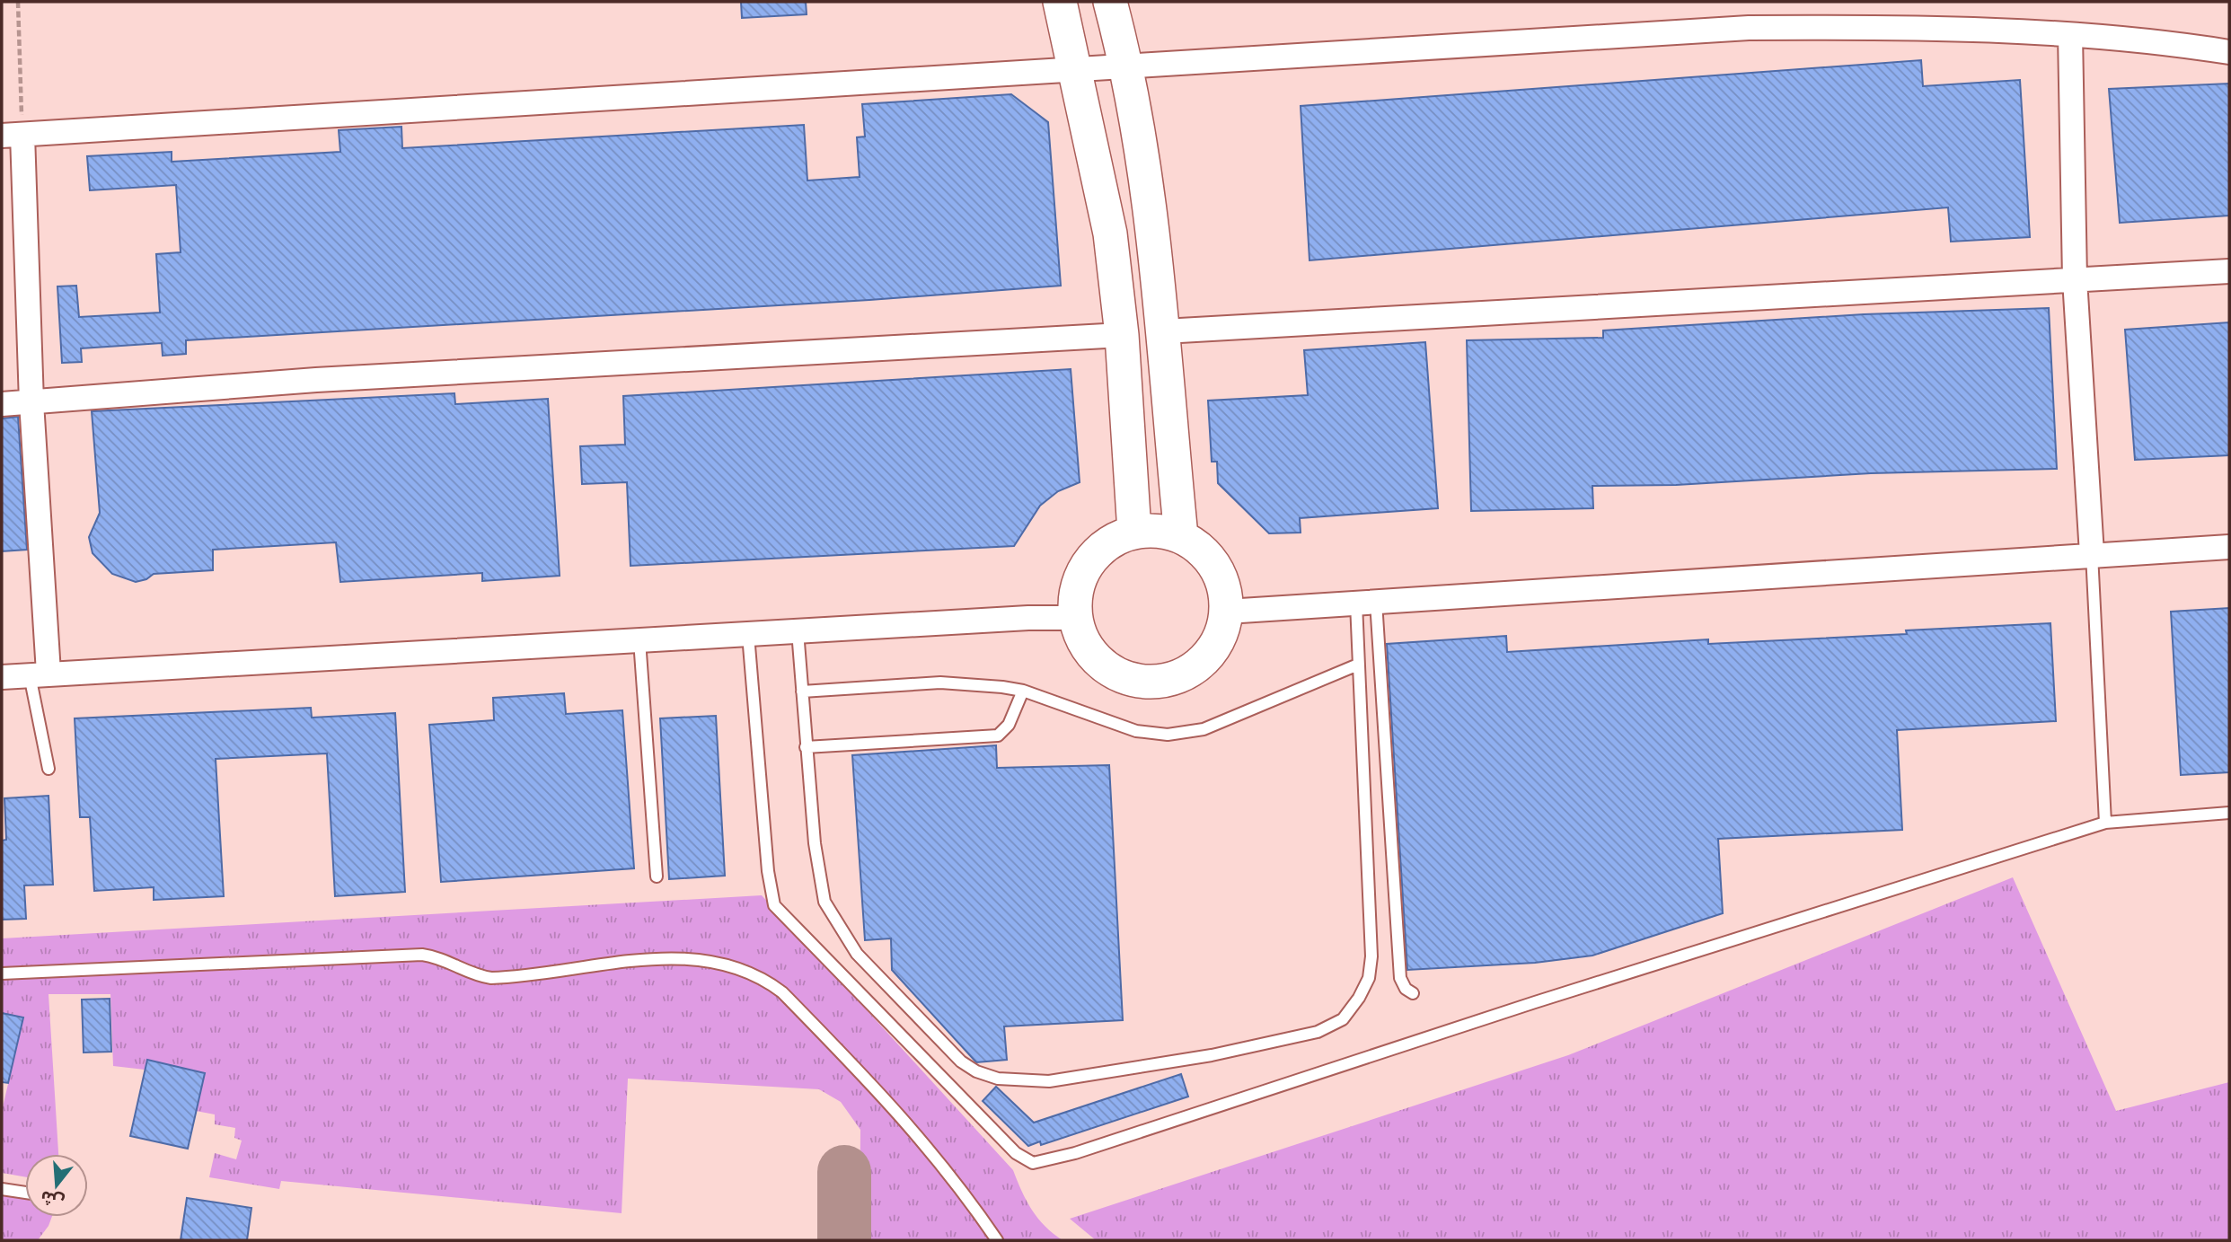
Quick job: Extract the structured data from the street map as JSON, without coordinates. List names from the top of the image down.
{
  "north": "bottom"
}
